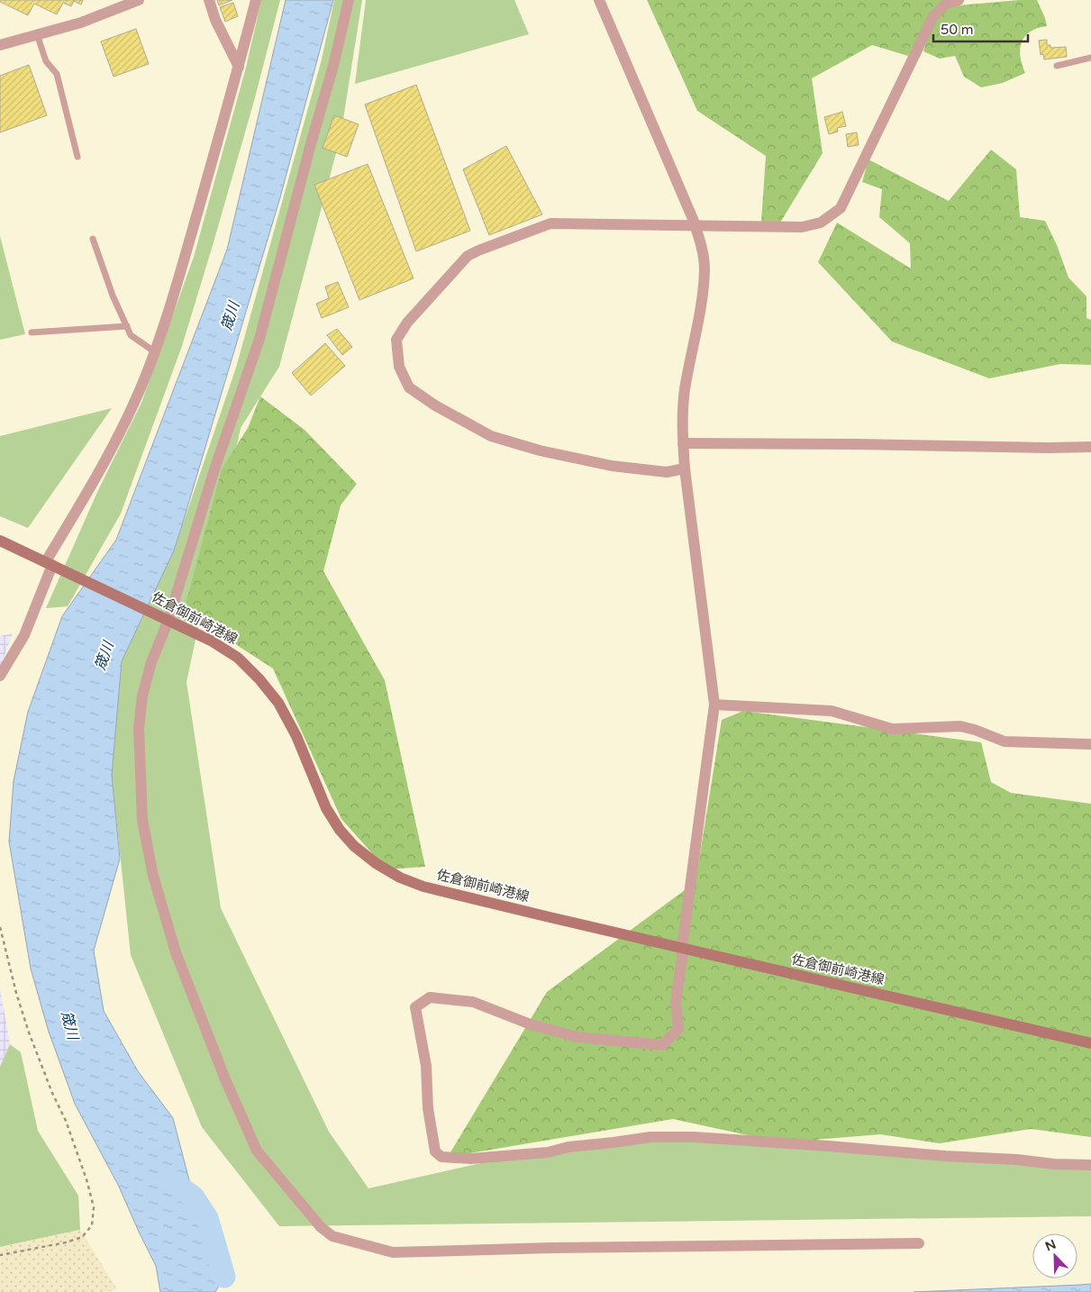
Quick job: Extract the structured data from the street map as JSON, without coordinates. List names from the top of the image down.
{
  "streets": {
    "main road": ["佐倉御前崎港線"]
  },
  "water": ["筬川"],
  "scale_bar": "50 m",
  "north": "top left"
}
